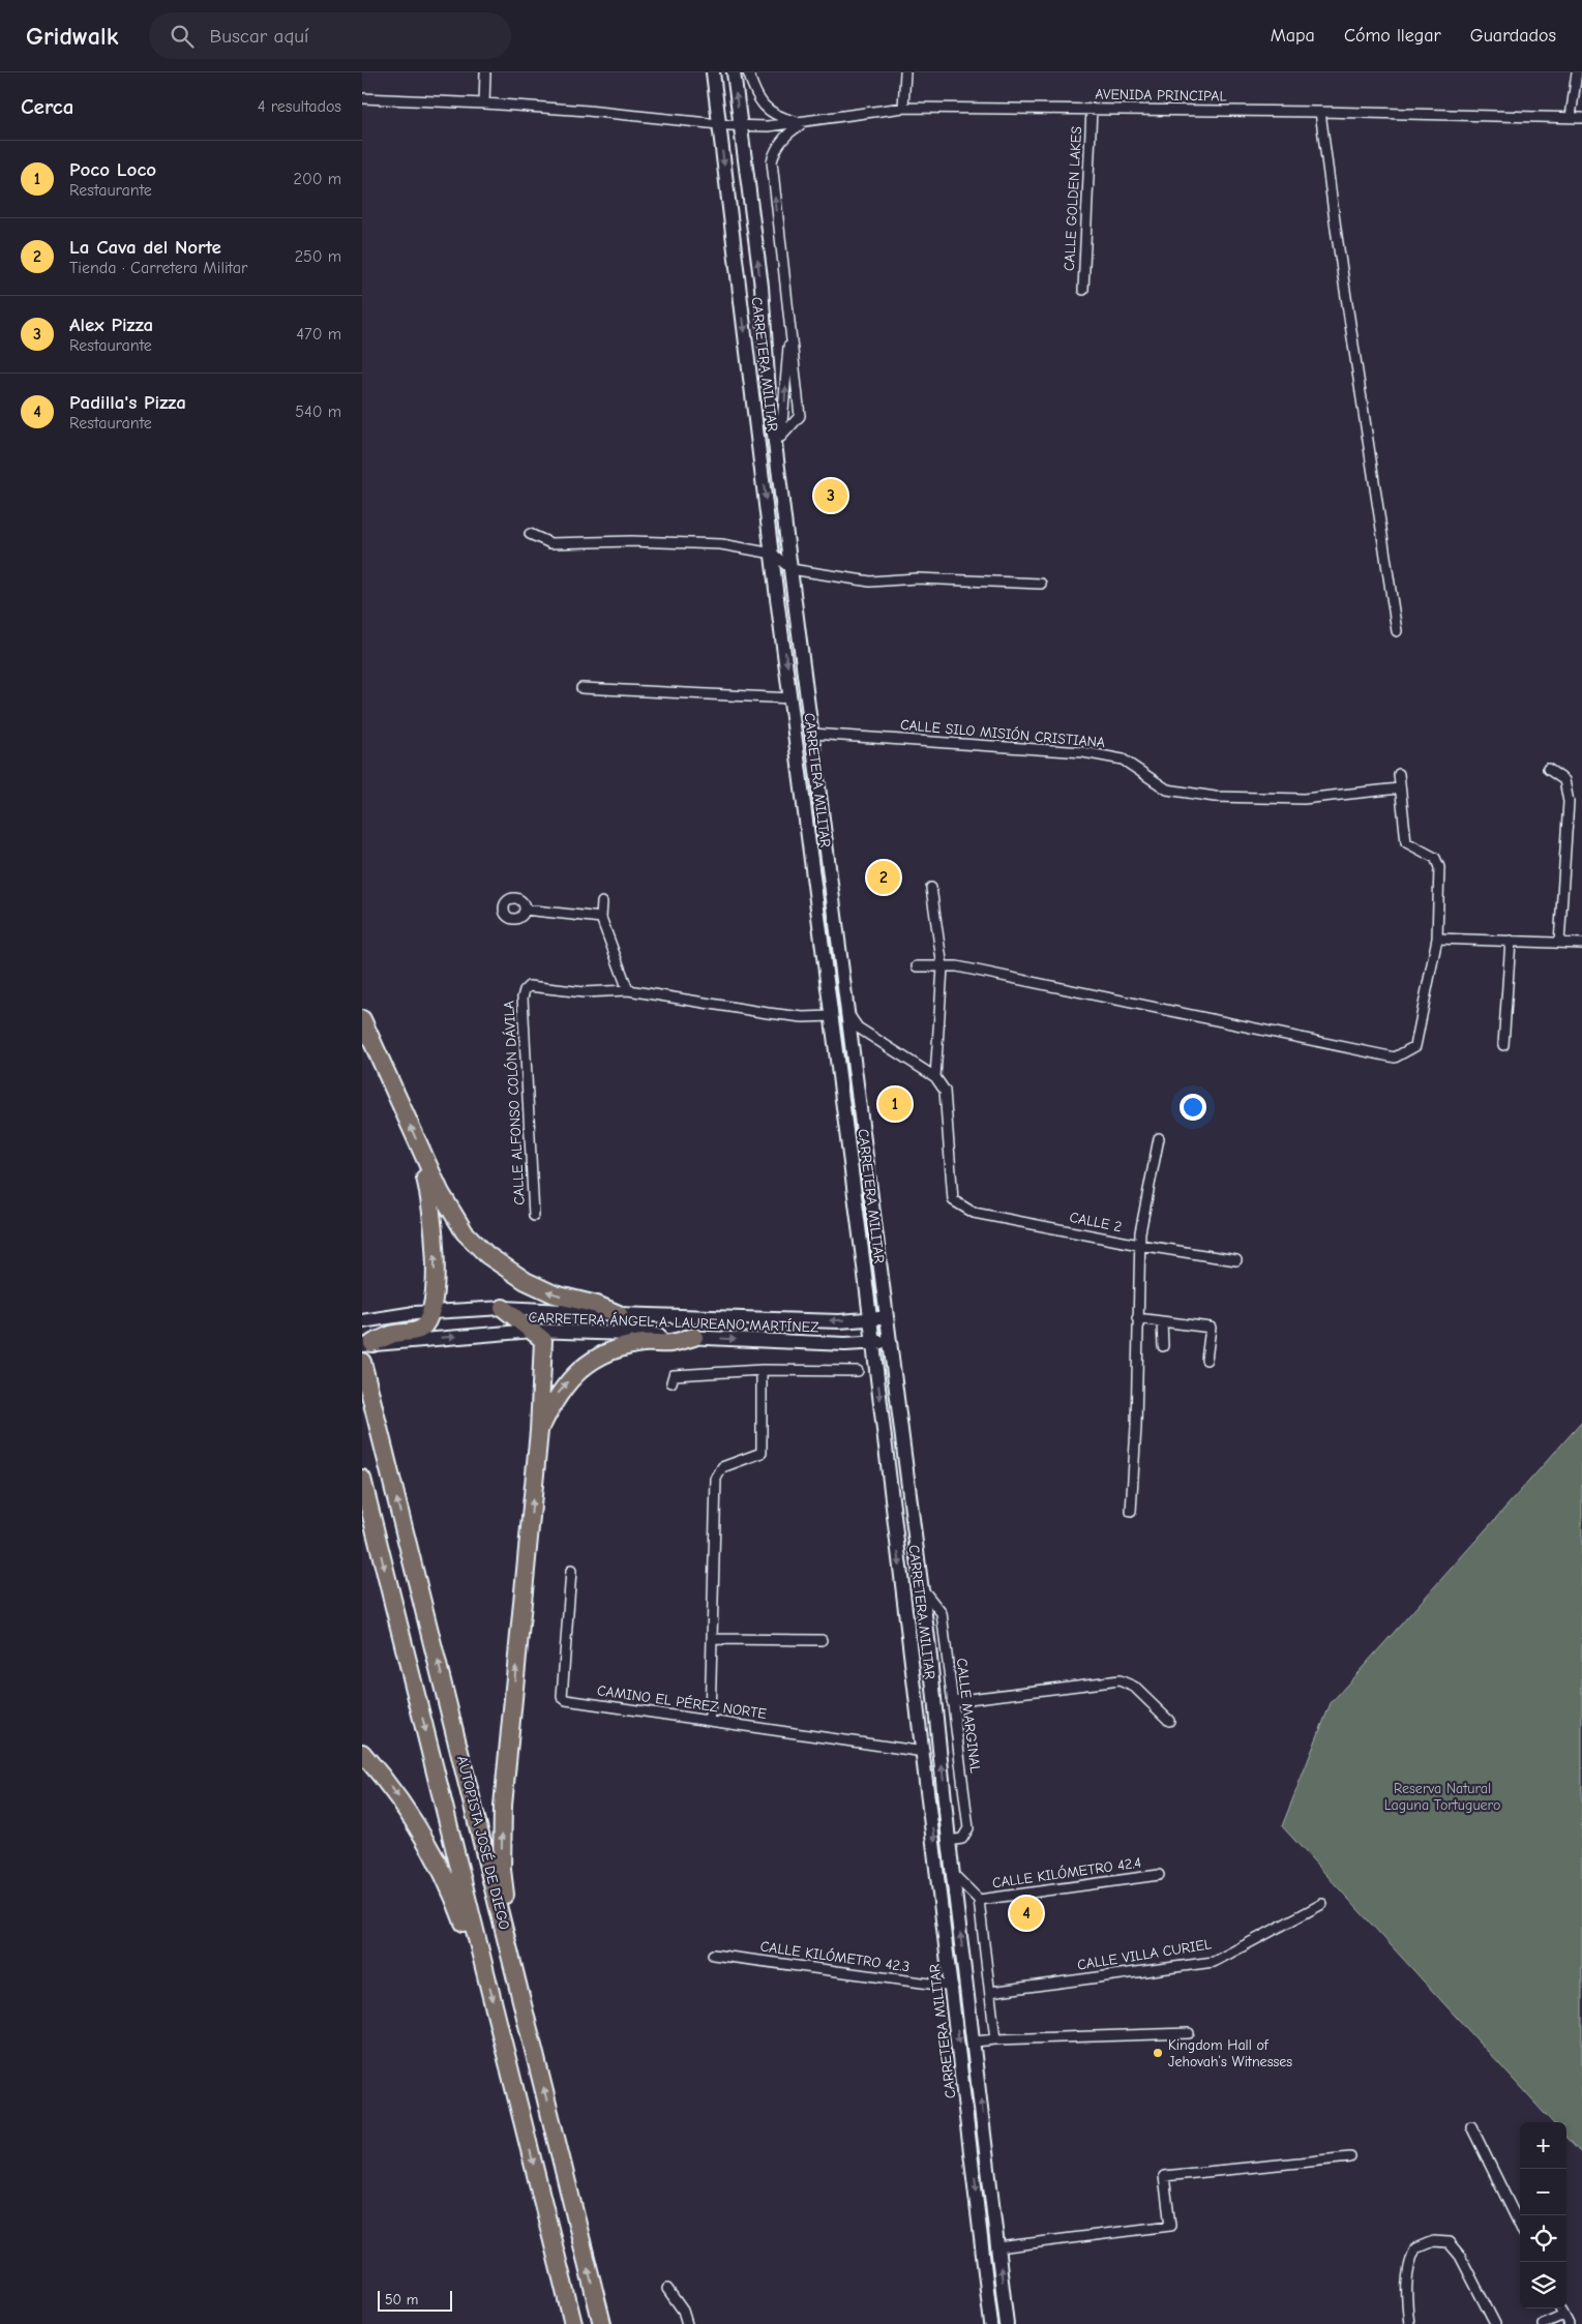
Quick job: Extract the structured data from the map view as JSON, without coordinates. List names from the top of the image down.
{
  "streets": {
    "highway": ["AUTOPISTA JOSÉ DE DIEGO"],
    "main road": ["CARRETERA MILITAR", "CARRETERA ÁNGEL A. LAUREANO MARTÍNEZ"],
    "street": [
      "AVENIDA PRINCIPAL",
      "CALLE GOLDEN LAKES",
      "CALLE SILO MISIÓN CRISTIANA",
      "CALLE ALFONSO COLÓN DÁVILA",
      "CALLE 2",
      "CAMINO EL PÉREZ NORTE",
      "CALLE MARGINAL",
      "CALLE KILÓMETRO 42.4",
      "CALLE VILLA CURIEL",
      "CALLE KILÓMETRO 42.3"
    ]
  },
  "crossings": [
    ["AVENIDA PRINCIPAL", "CALLE GOLDEN LAKES"],
    ["AVENIDA PRINCIPAL", "CARRETERA MILITAR"],
    ["CARRETERA MILITAR", "CALLE SILO MISIÓN CRISTIANA"],
    ["CARRETERA MILITAR", "CALLE ALFONSO COLÓN DÁVILA"],
    ["CARRETERA MILITAR", "CARRETERA ÁNGEL A. LAUREANO MARTÍNEZ"],
    ["CARRETERA MILITAR", "CAMINO EL PÉREZ NORTE"],
    ["CARRETERA MILITAR", "CALLE MARGINAL"],
    ["CARRETERA MILITAR", "CALLE KILÓMETRO 42.3"]
  ],
  "parks": ["Reserva Natural Laguna Tortuguero"],
  "places": ["Kingdom Hall of Jehovah’s Witnesses"],
  "scale_bar": "50 m",
  "page": {
    "header": "Gridwalk",
    "search": "Buscar aquí",
    "nav": ["Mapa", "Cómo llegar", "Guardados"],
    "heading": ["Cerca", "4 resultados"],
    "list": [
      {
        "mark": "1",
        "name": "Poco Loco",
        "note": "Restaurante",
        "value": "200 m"
      },
      {
        "mark": "2",
        "name": "La Cava del Norte",
        "note": "Tienda · Carretera Militar",
        "value": "250 m"
      },
      {
        "mark": "3",
        "name": "Alex Pizza",
        "note": "Restaurante",
        "value": "470 m"
      },
      {
        "mark": "4",
        "name": "Padilla's Pizza",
        "note": "Restaurante",
        "value": "540 m"
      }
    ],
    "pins": [
      "3",
      "2",
      "1",
      "4"
    ],
    "map_buttons": ["+", "−"],
    "scale": "50 m"
  }
}
